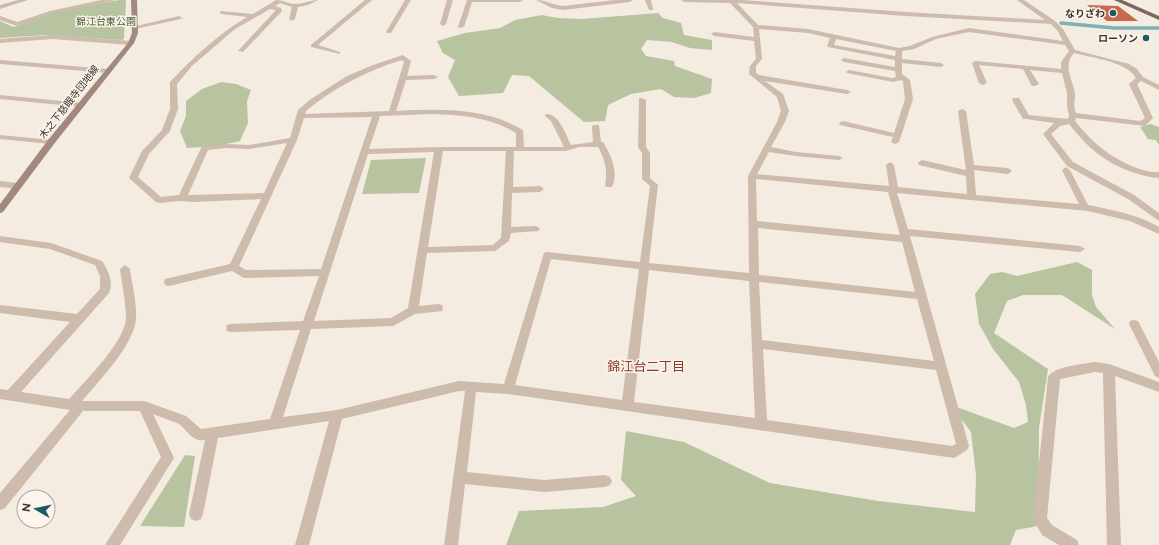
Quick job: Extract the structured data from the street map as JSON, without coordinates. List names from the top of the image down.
{
  "streets": {
    "street": ["木之下慈眼寺団地線"]
  },
  "districts": ["錦江台二丁目"],
  "parks": ["錦江台東公園"],
  "places": ["なりざわ", "ローソン"],
  "north": "left"
}
